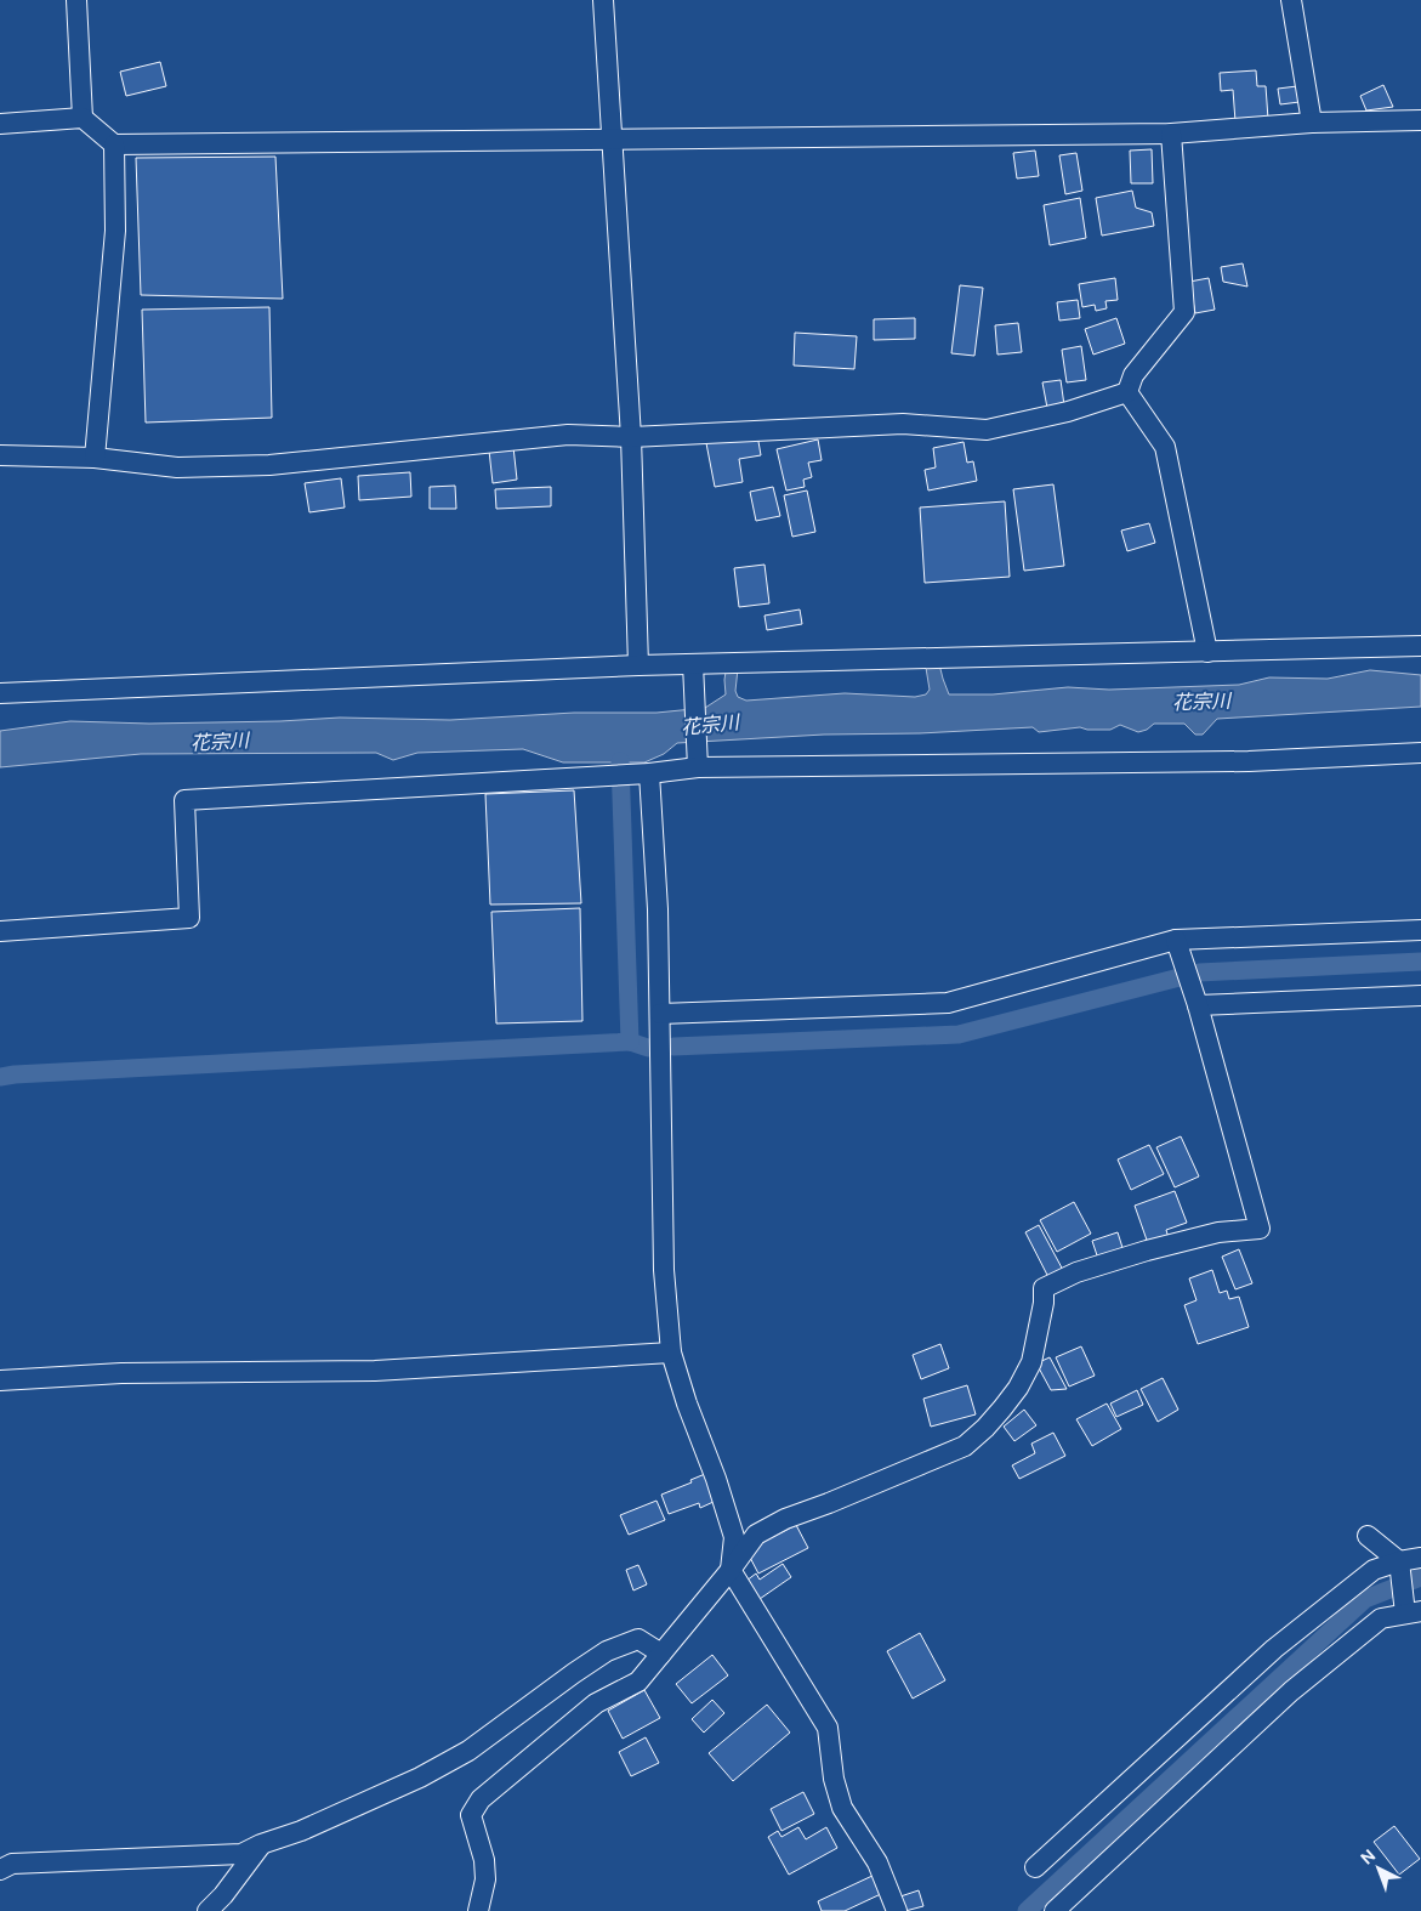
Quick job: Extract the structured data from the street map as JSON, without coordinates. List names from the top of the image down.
{
  "water": ["花宗川"],
  "north": "top left"
}
